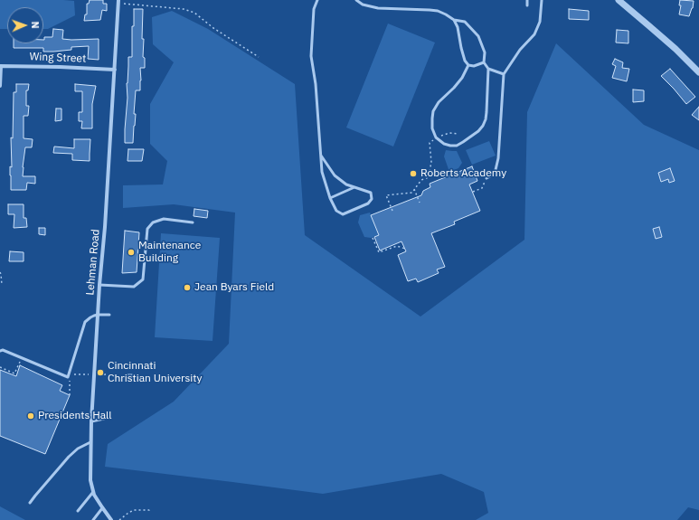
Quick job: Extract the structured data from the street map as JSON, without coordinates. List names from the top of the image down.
{
  "streets": {
    "street": ["Wing Street", "Lehman Road"]
  },
  "crossings": [
    ["Wing Street", "Lehman Road"]
  ],
  "places": [
    "Roberts Academy",
    "Maintenance Building",
    "Jean Byars Field",
    "Cincinnati Christian University",
    "Presidents Hall"
  ],
  "north": "right"
}
